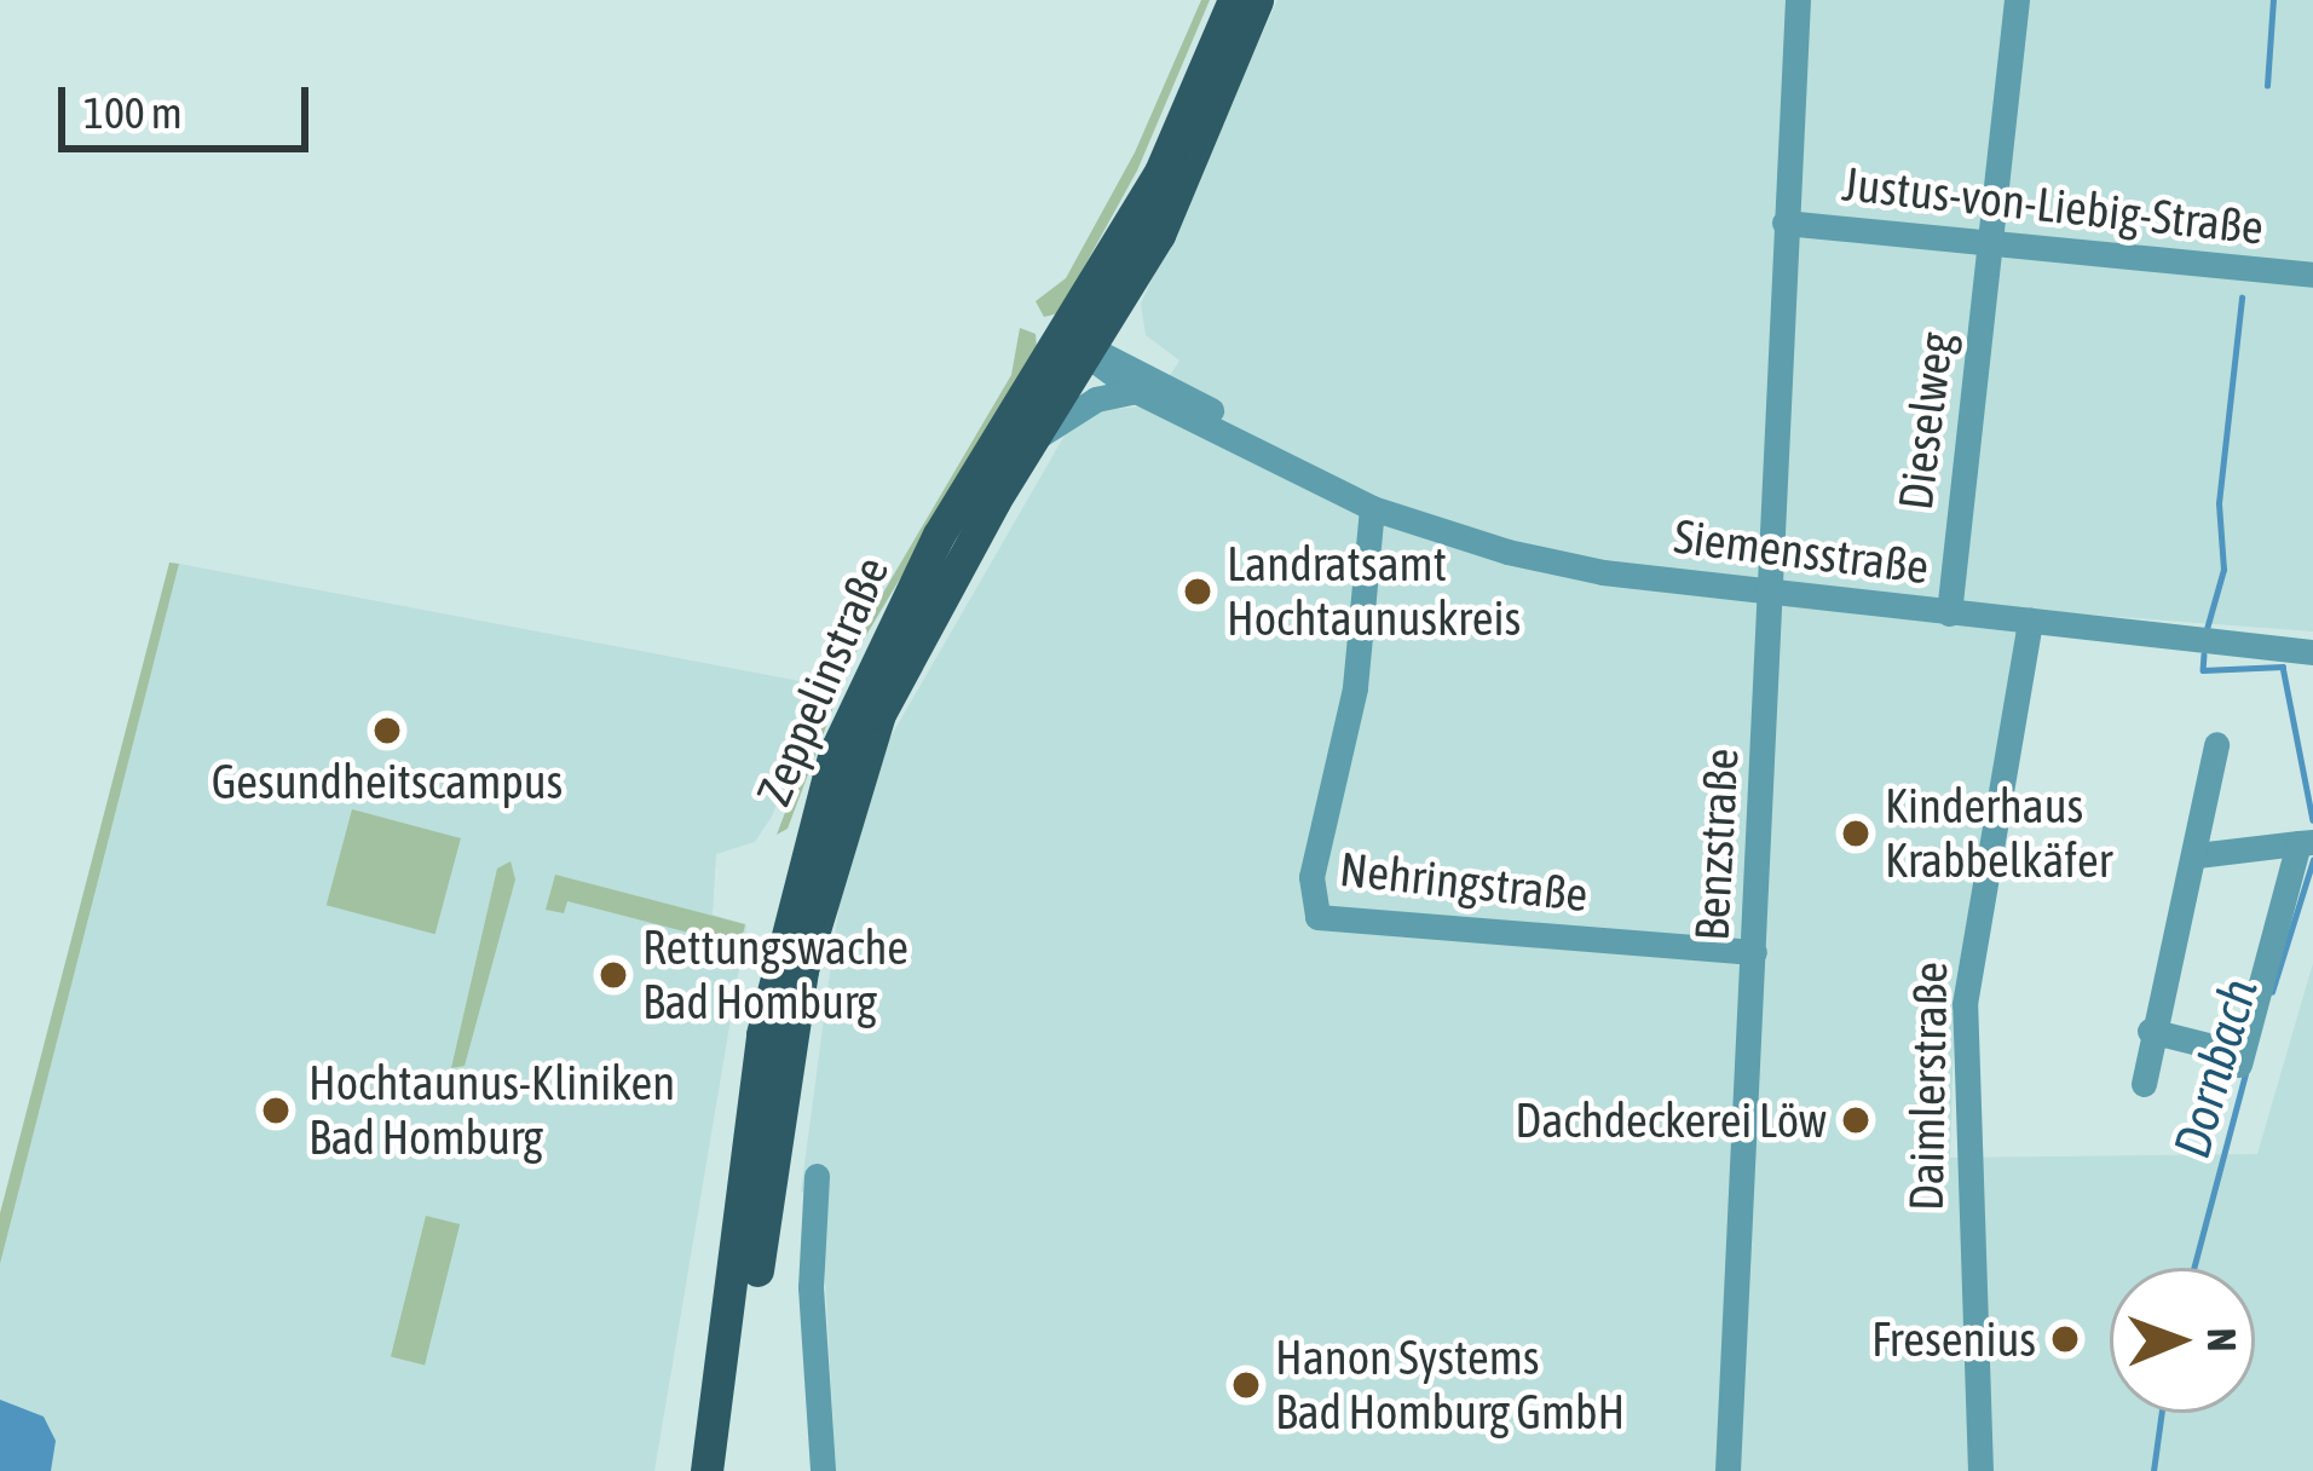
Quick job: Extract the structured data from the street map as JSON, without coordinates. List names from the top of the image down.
{
  "streets": {
    "main road": ["Zeppelinstraße"],
    "street": [
      "Justus-von-Liebig-Straße",
      "Dieselweg",
      "Siemensstraße",
      "Benzstraße",
      "Nehringstraße",
      "Daimlerstraße"
    ]
  },
  "crossings": [
    ["Justus-von-Liebig-Straße", "Dieselweg"],
    ["Justus-von-Liebig-Straße", "Benzstraße"],
    ["Dieselweg", "Siemensstraße"],
    ["Siemensstraße", "Zeppelinstraße"],
    ["Siemensstraße", "Benzstraße"],
    ["Siemensstraße", "Nehringstraße"],
    ["Siemensstraße", "Daimlerstraße"],
    ["Benzstraße", "Nehringstraße"]
  ],
  "water": ["Dornbach"],
  "places": [
    "Landratsamt Hochtaunuskreis",
    "Gesundheitscampus",
    "Kinderhaus Krabbelkäfer",
    "Rettungswache Bad Homburg",
    "Hochtaunus-Kliniken Bad Homburg",
    "Dachdeckerei Löw",
    "Fresenius",
    "Hanon Systems Bad Homburg GmbH"
  ],
  "scale_bar": "100 m",
  "north": "right"
}
